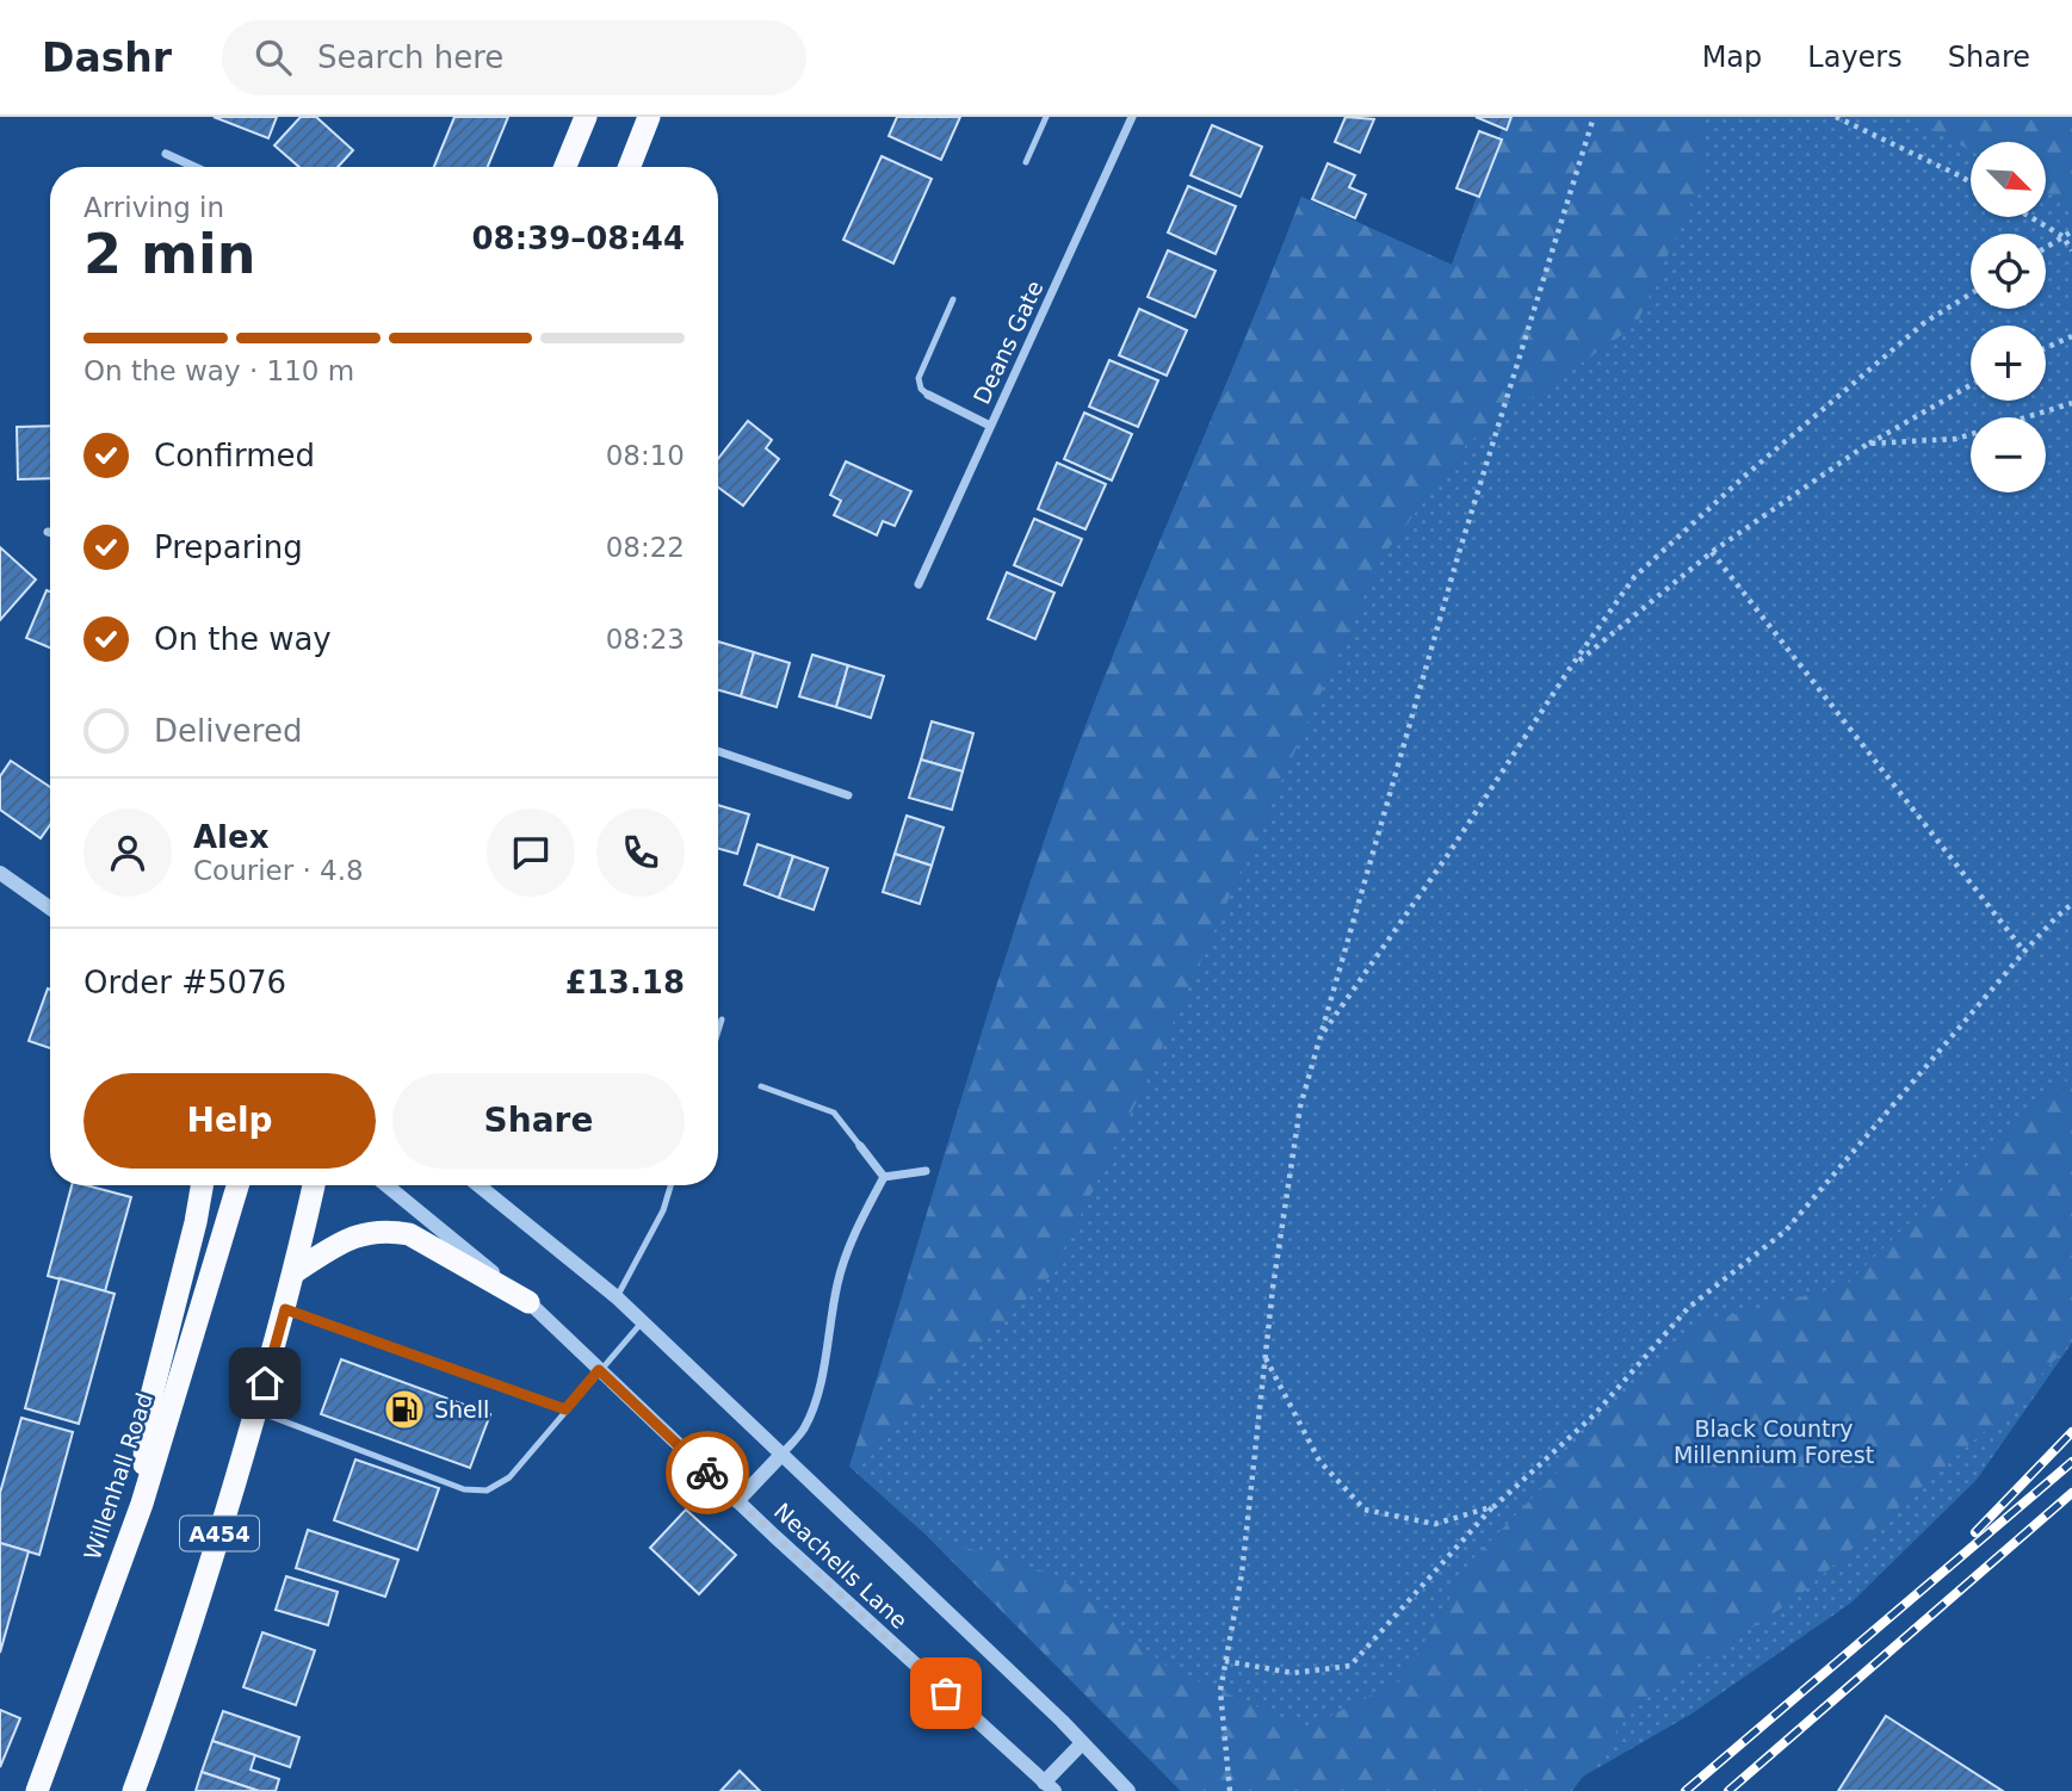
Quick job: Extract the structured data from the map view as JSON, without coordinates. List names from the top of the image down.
{
  "streets": {
    "highway": ["Willenhall Road", "A454"],
    "street": ["Deans Gate", "Neachells Lane"]
  },
  "parks": ["Black Country Millennium Forest"],
  "places": {
    "fuel station": ["Shell"]
  },
  "north": "bottom right",
  "page": {
    "header": "Dashr",
    "search": "Search here",
    "nav": ["Map", "Layers", "Share"],
    "map_buttons": ["+", "−"],
    "heading": ["2 min", "Arriving in", "08:39–08:44"],
    "panel": [
      "Alex",
      "Courier · 4.8",
      "Order #5076",
      "£13.18"
    ],
    "bar": "On the way · 110 m",
    "list": [
      ["Confirmed", "08:10"],
      ["Preparing", "08:22"],
      ["On the way", "08:23"],
      "Delivered"
    ],
    "buttons": ["Help", "Share"]
  }
}
